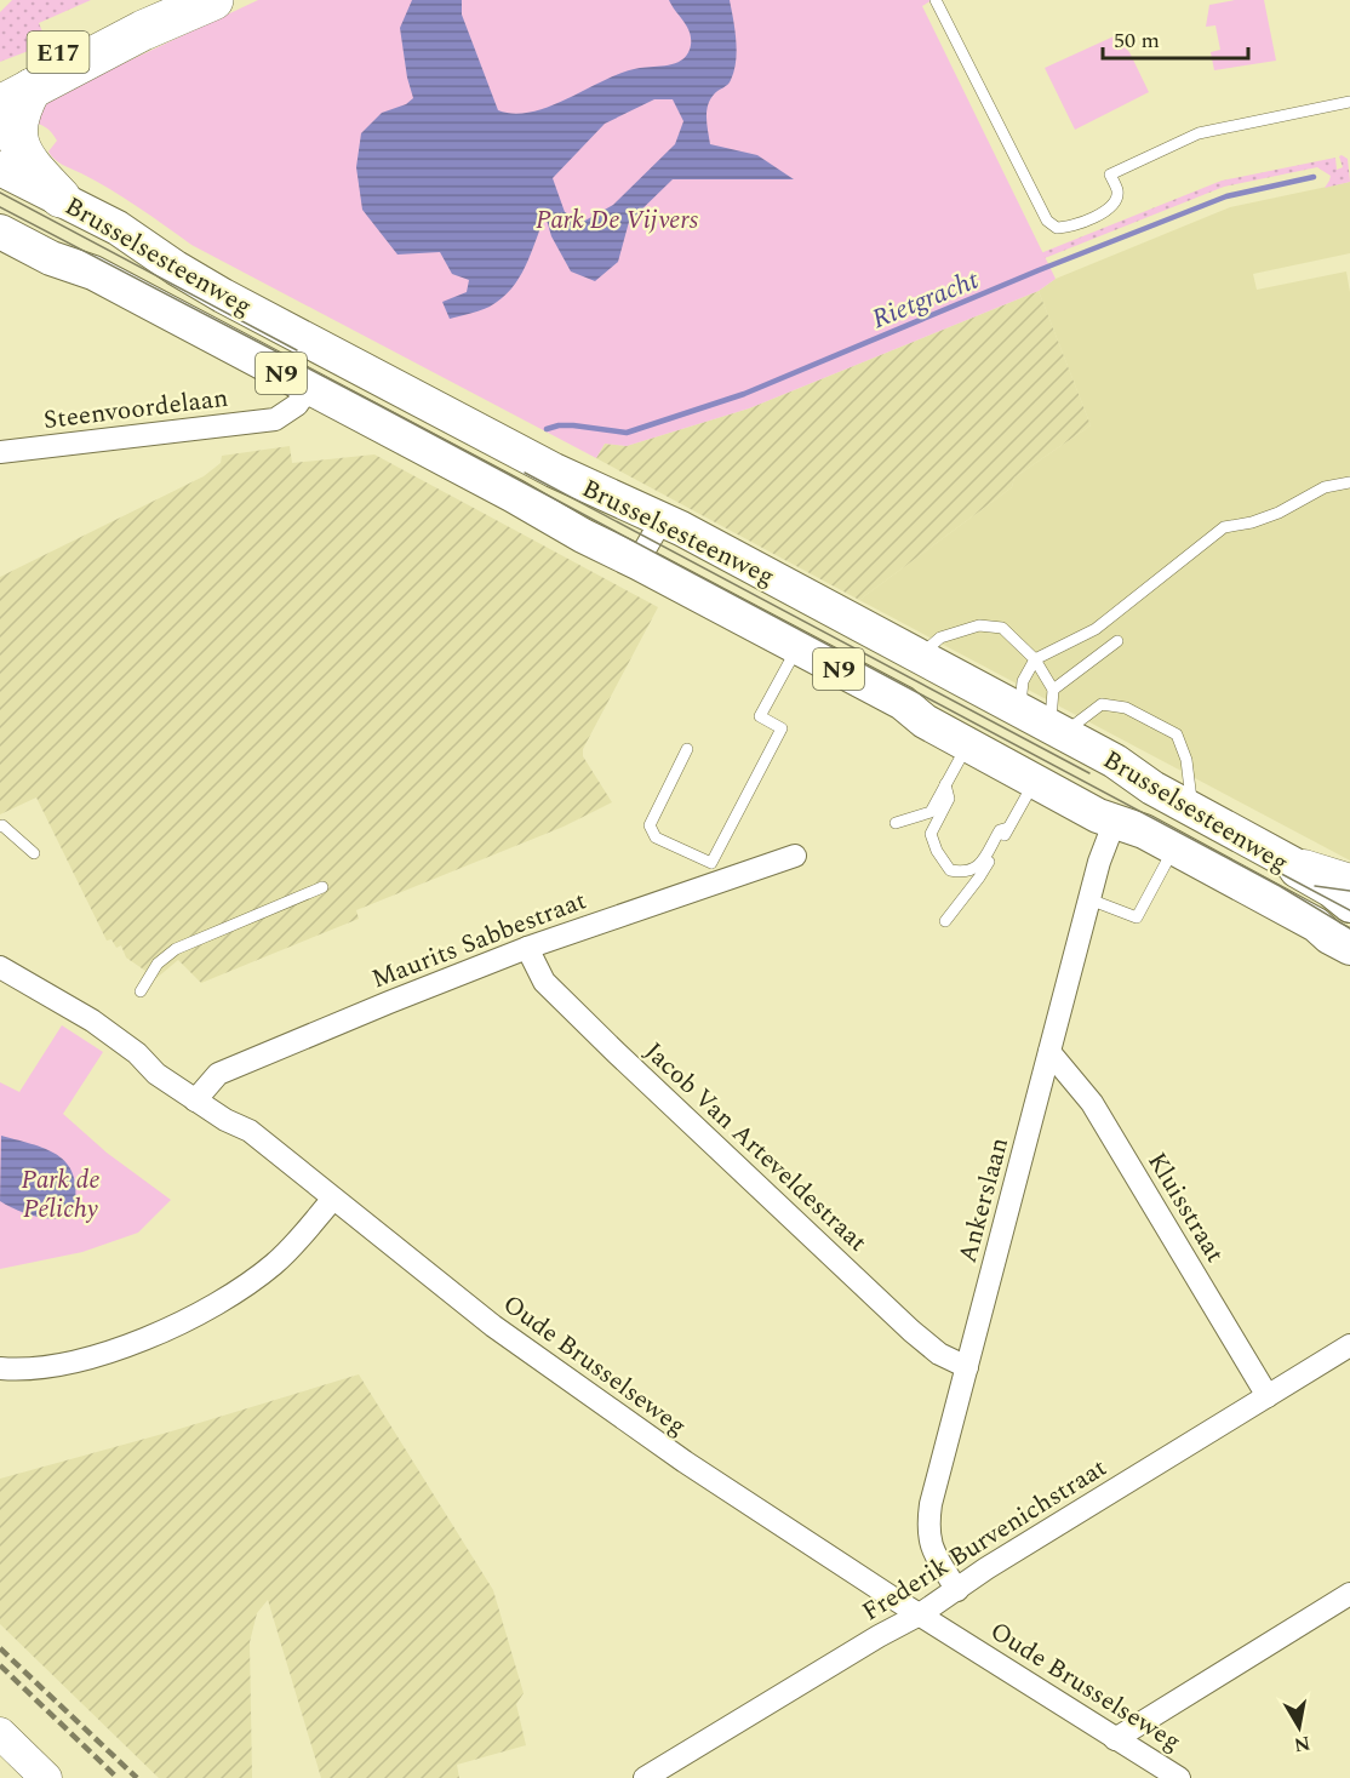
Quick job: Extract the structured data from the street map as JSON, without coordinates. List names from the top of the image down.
{
  "streets": {
    "highway": ["E17", "N9"],
    "main road": ["Brusselsesteenweg"],
    "street": [
      "Steenvoordelaan",
      "Maurits Sabbestraat",
      "Jacob Van Arteveldestraat",
      "Ankerslaan",
      "Kluisstraat",
      "Oude Brusselseweg",
      "Frederik Burvenichstraat"
    ]
  },
  "crossings": [
    ["E17", "N9"],
    ["Brusselsesteenweg", "N9"],
    ["Brusselsesteenweg", "Steenvoordelaan"],
    ["Brusselsesteenweg", "Ankerslaan"],
    ["Maurits Sabbestraat", "Jacob Van Arteveldestraat"],
    ["Maurits Sabbestraat", "Oude Brusselseweg"],
    ["Jacob Van Arteveldestraat", "Ankerslaan"],
    ["Ankerslaan", "Kluisstraat"],
    ["Ankerslaan", "Frederik Burvenichstraat"],
    ["Kluisstraat", "Frederik Burvenichstraat"],
    ["Oude Brusselseweg", "Frederik Burvenichstraat"]
  ],
  "water": ["Rietgracht"],
  "parks": ["Park De Vijvers", "Park de Pélichy"],
  "scale_bar": "50 m",
  "north": "bottom"
}
